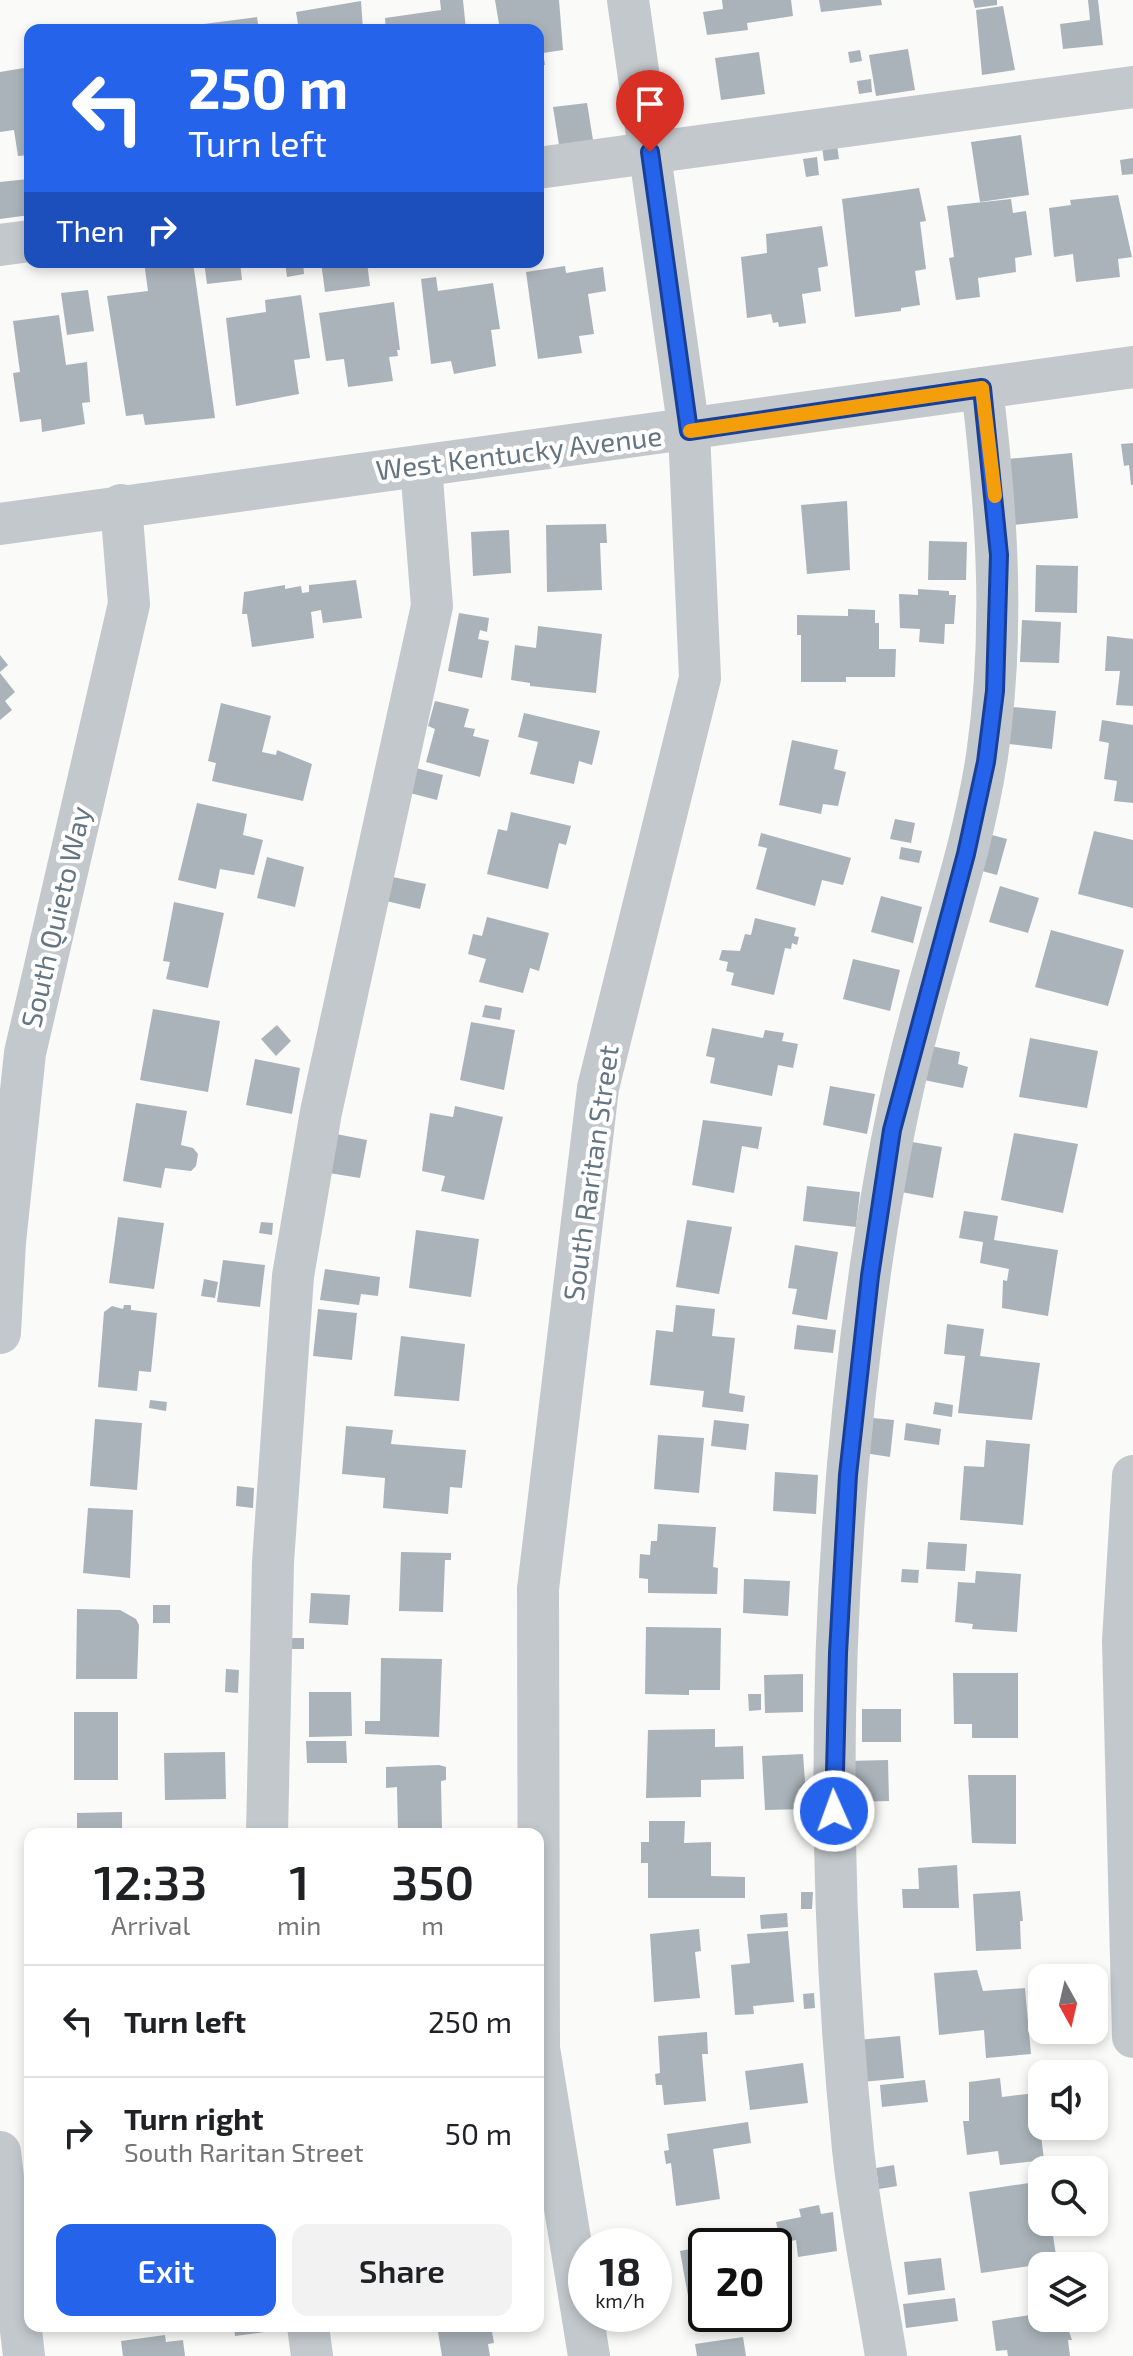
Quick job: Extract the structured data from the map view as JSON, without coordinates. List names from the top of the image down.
{
  "streets": {
    "street": ["West Kentucky Avenue", "South Quieto Way", "South Raritan Street"]
  },
  "crossings": [
    ["West Kentucky Avenue", "South Quieto Way"],
    ["West Kentucky Avenue", "South Raritan Street"]
  ],
  "north": "bottom",
  "page": {
    "turn": ["250 m", "Turn left"],
    "then": "Then",
    "eta": [
      "12:33",
      "Arrival",
      "1",
      "min",
      "350",
      "m"
    ],
    "list": [
      {
        "name": "Turn left",
        "value": "250 m"
      },
      {
        "name": "Turn right",
        "note": "South Raritan Street",
        "value": "50 m"
      }
    ],
    "buttons": ["Exit", "Share"],
    "speed": "18 km/h",
    "limit": "20"
  }
}
